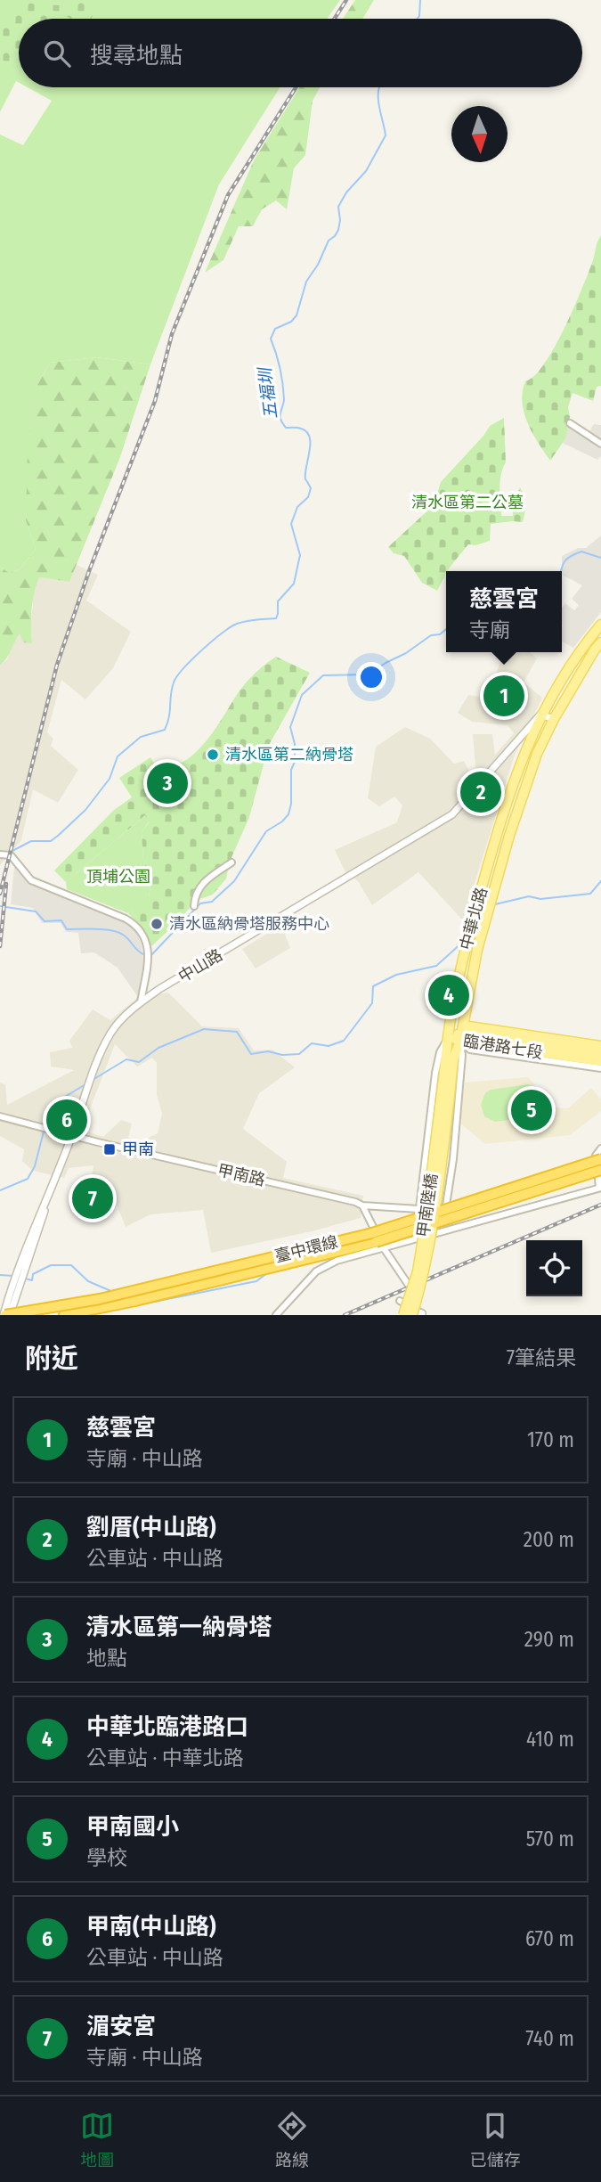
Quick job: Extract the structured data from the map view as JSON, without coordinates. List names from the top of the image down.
{
  "streets": {
    "highway": ["臺中環線"],
    "main road": [
      "中華北路",
      "中山路",
      "臨港路七段",
      "甲南陸橋"
    ],
    "street": ["甲南路"]
  },
  "crossings": [
    ["中華北路", "中山路"],
    ["中華北路", "臨港路七段"],
    ["中華北路", "甲南路"],
    ["中山路", "甲南路"],
    ["中山路", "臺中環線"]
  ],
  "water": ["五福圳"],
  "parks": ["清水區第二公墓", "頂埔公園"],
  "places": {
    "other": ["清水區第二納骨塔", "清水區納骨塔服務中心"],
    "transit": ["甲南"]
  },
  "north": "bottom",
  "page": {
    "search": "搜尋地點",
    "popup": ["慈雲宮", "寺廟"],
    "pins": [
      "1",
      "3",
      "2",
      "4",
      "5",
      "6",
      "7"
    ],
    "heading": ["附近", "7筆結果"],
    "list": [
      {
        "mark": "1",
        "name": "慈雲宮",
        "note": "寺廟 · 中山路",
        "value": "170 m"
      },
      {
        "mark": "2",
        "name": "劉厝(中山路)",
        "note": "公車站 · 中山路",
        "value": "200 m"
      },
      {
        "mark": "3",
        "name": "清水區第一納骨塔",
        "note": "地點",
        "value": "290 m"
      },
      {
        "mark": "4",
        "name": "中華北臨港路口",
        "note": "公車站 · 中華北路",
        "value": "410 m"
      },
      {
        "mark": "5",
        "name": "甲南國小",
        "note": "學校",
        "value": "570 m"
      },
      {
        "mark": "6",
        "name": "甲南(中山路)",
        "note": "公車站 · 中山路",
        "value": "670 m"
      },
      {
        "mark": "7",
        "name": "湄安宮",
        "note": "寺廟 · 中山路",
        "value": "740 m"
      }
    ],
    "nav": ["地圖", "路線", "已儲存"]
  }
}
